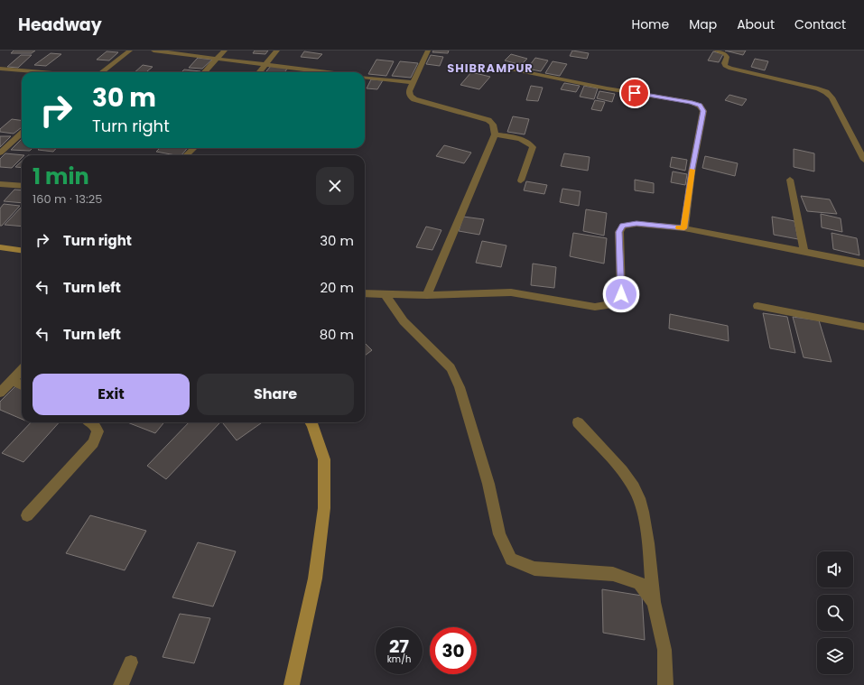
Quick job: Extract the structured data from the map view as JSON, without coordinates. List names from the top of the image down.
{
  "districts": ["SHIBRAMPUR"],
  "page": {
    "header": "Headway",
    "nav": [
      "Home",
      "Map",
      "About",
      "Contact"
    ],
    "turn": ["30 m", "Turn right"],
    "heading": ["1 min", "160 m · 13:25"],
    "list": [
      {
        "name": "Turn right",
        "value": "30 m"
      },
      {
        "name": "Turn left",
        "value": "20 m"
      },
      {
        "name": "Turn left",
        "value": "80 m"
      }
    ],
    "buttons": ["Exit", "Share"],
    "speed": "27 km/h",
    "limit": "30"
  }
}
